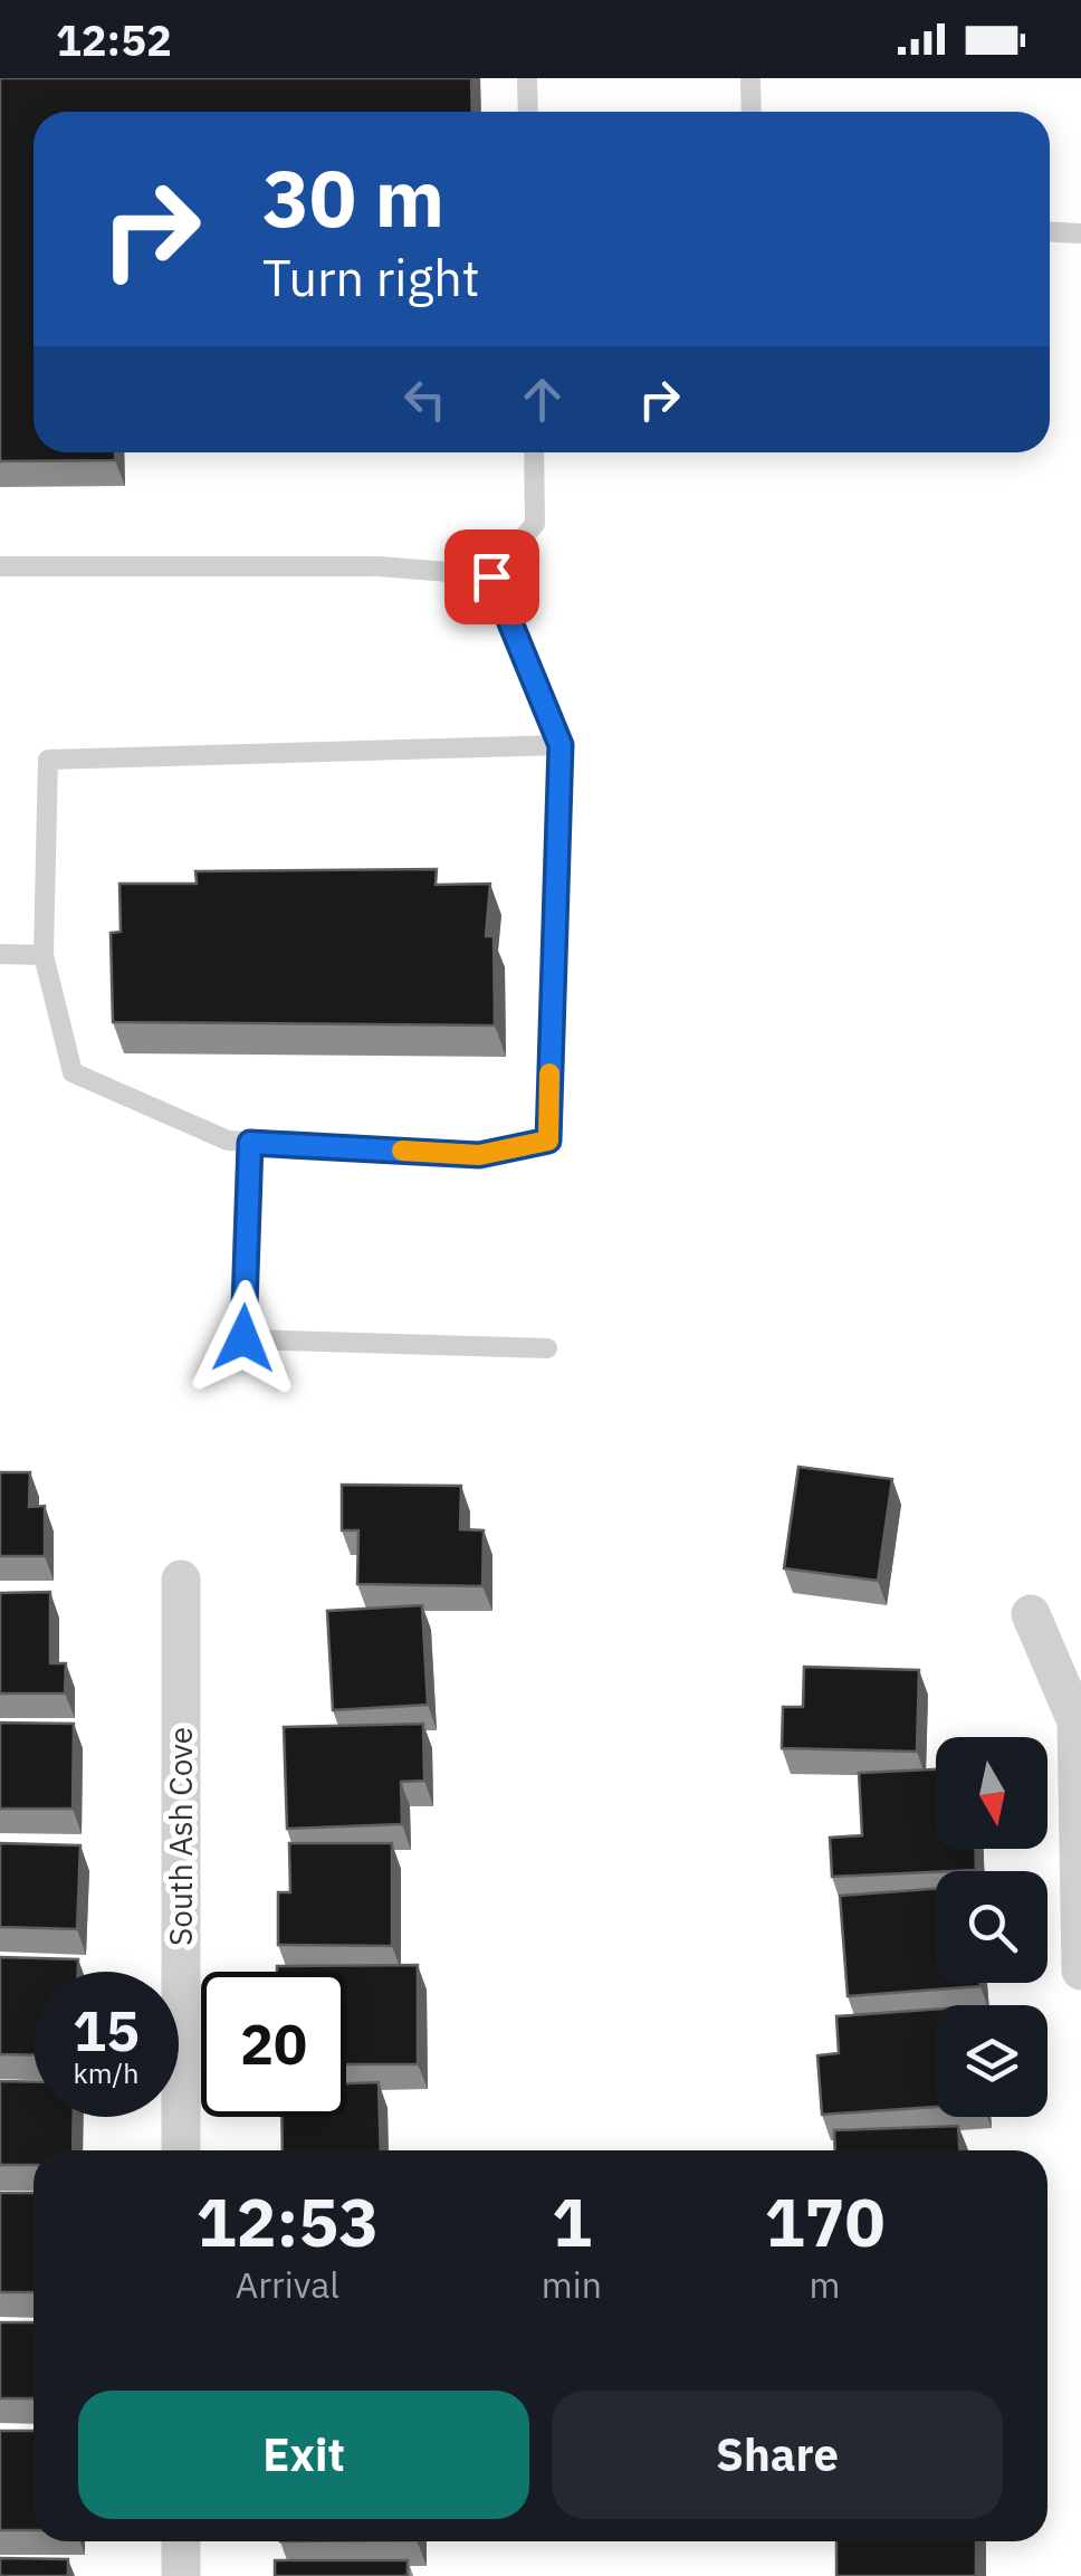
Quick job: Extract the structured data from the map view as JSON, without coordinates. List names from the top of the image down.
{
  "streets": {
    "street": ["South Ash Cove"]
  },
  "north": "bottom",
  "page": {
    "status": "12:52",
    "turn": ["30 m", "Turn right"],
    "speed": "15 km/h",
    "limit": "20",
    "eta": [
      "12:53",
      "Arrival",
      "1",
      "min",
      "170",
      "m"
    ],
    "buttons": ["Exit", "Share"]
  }
}
